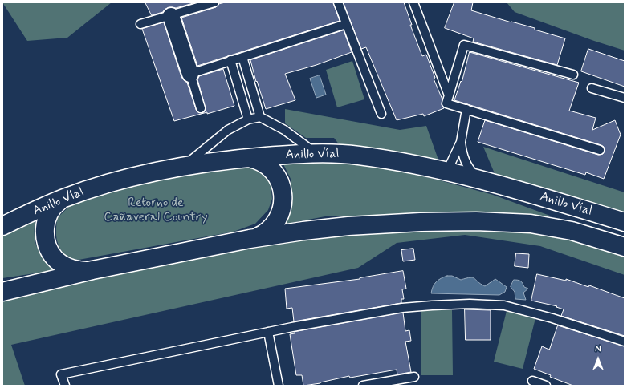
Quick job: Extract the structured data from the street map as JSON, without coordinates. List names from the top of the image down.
{
  "streets": {
    "highway": ["Anillo Víal"]
  },
  "parks": ["Retorno de Cañaveral Country"],
  "north": "top"
}
